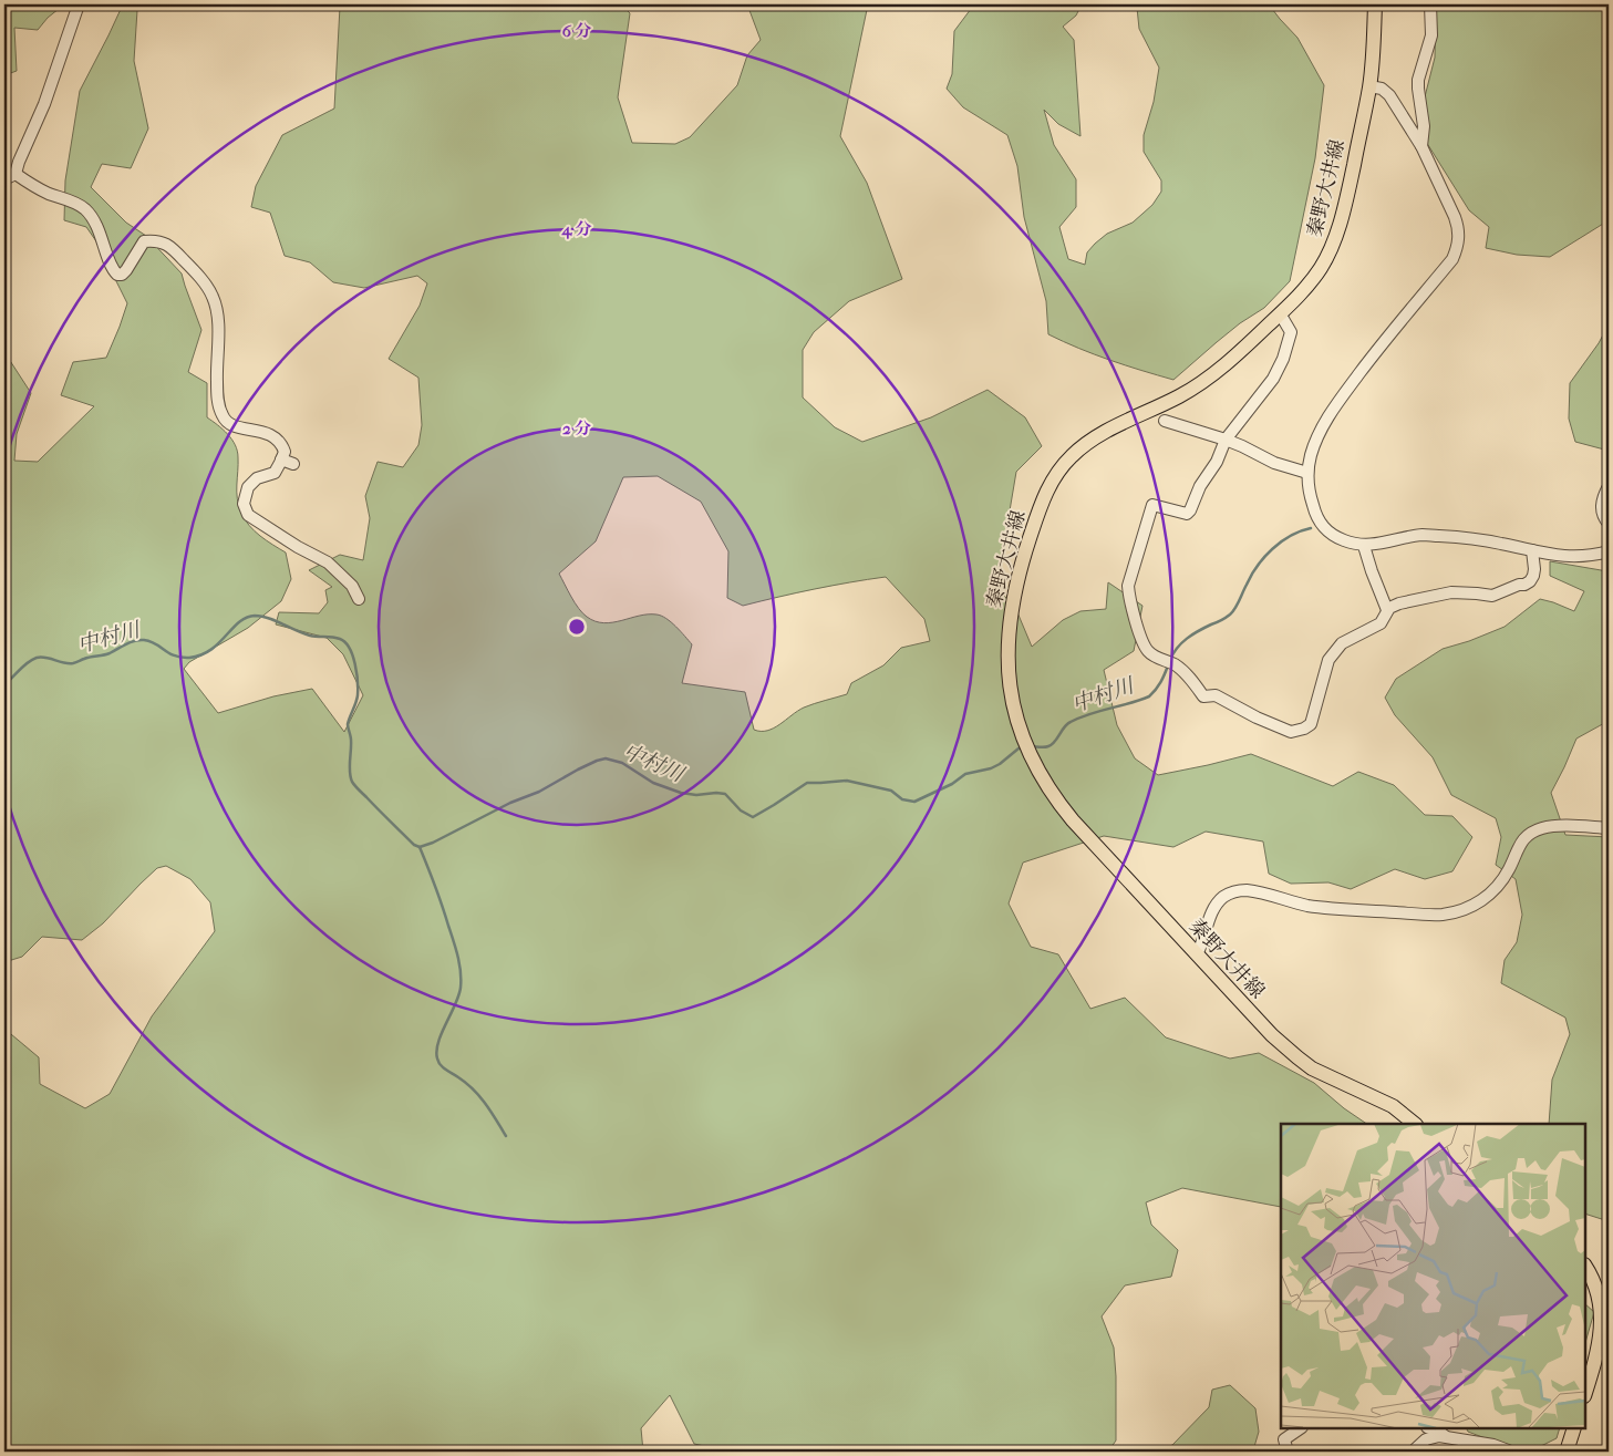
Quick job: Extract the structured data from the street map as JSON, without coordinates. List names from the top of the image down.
{
  "streets": {
    "main road": ["秦野大井線"]
  },
  "water": ["中村川"],
  "rings": ["6 分", "4 分", "2 分"]
}
